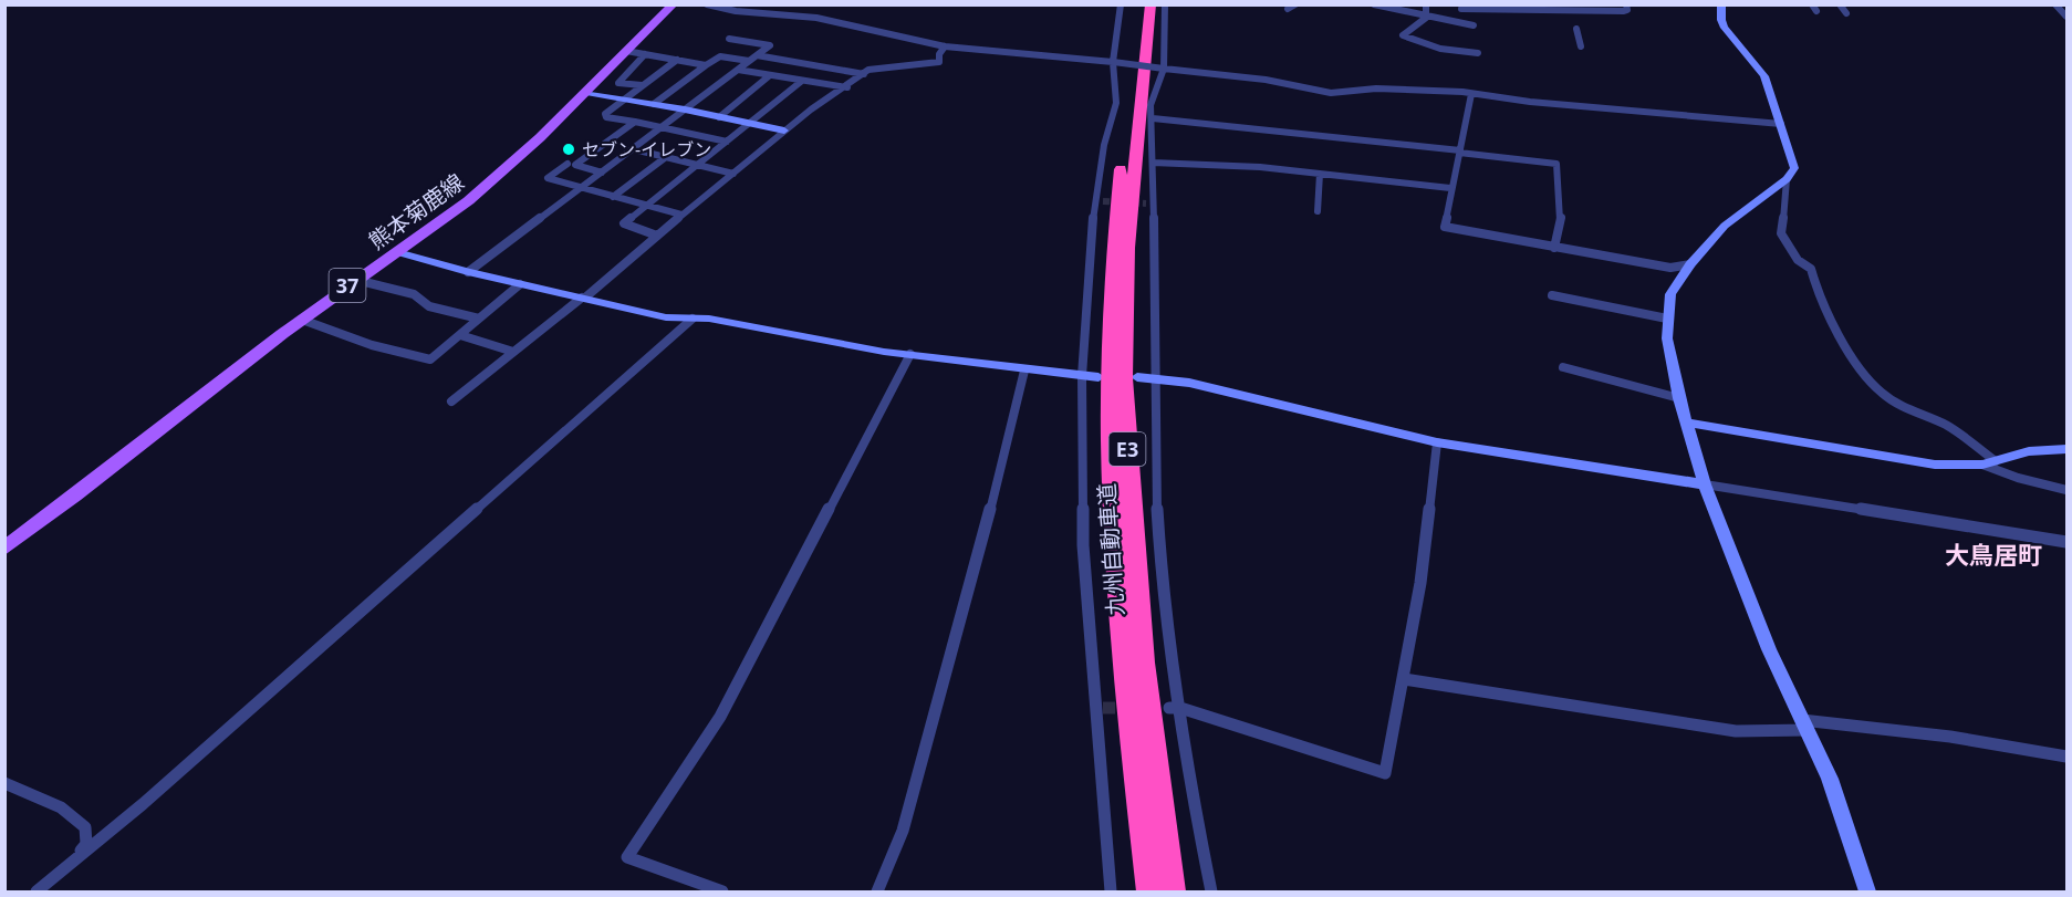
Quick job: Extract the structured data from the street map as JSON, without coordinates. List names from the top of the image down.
{
  "streets": {
    "highway": ["E3", "九州自動車道"],
    "main road": ["熊本菊鹿線", "37"]
  },
  "districts": ["大鳥居町"],
  "places": ["セブン-イレブン"]
}
